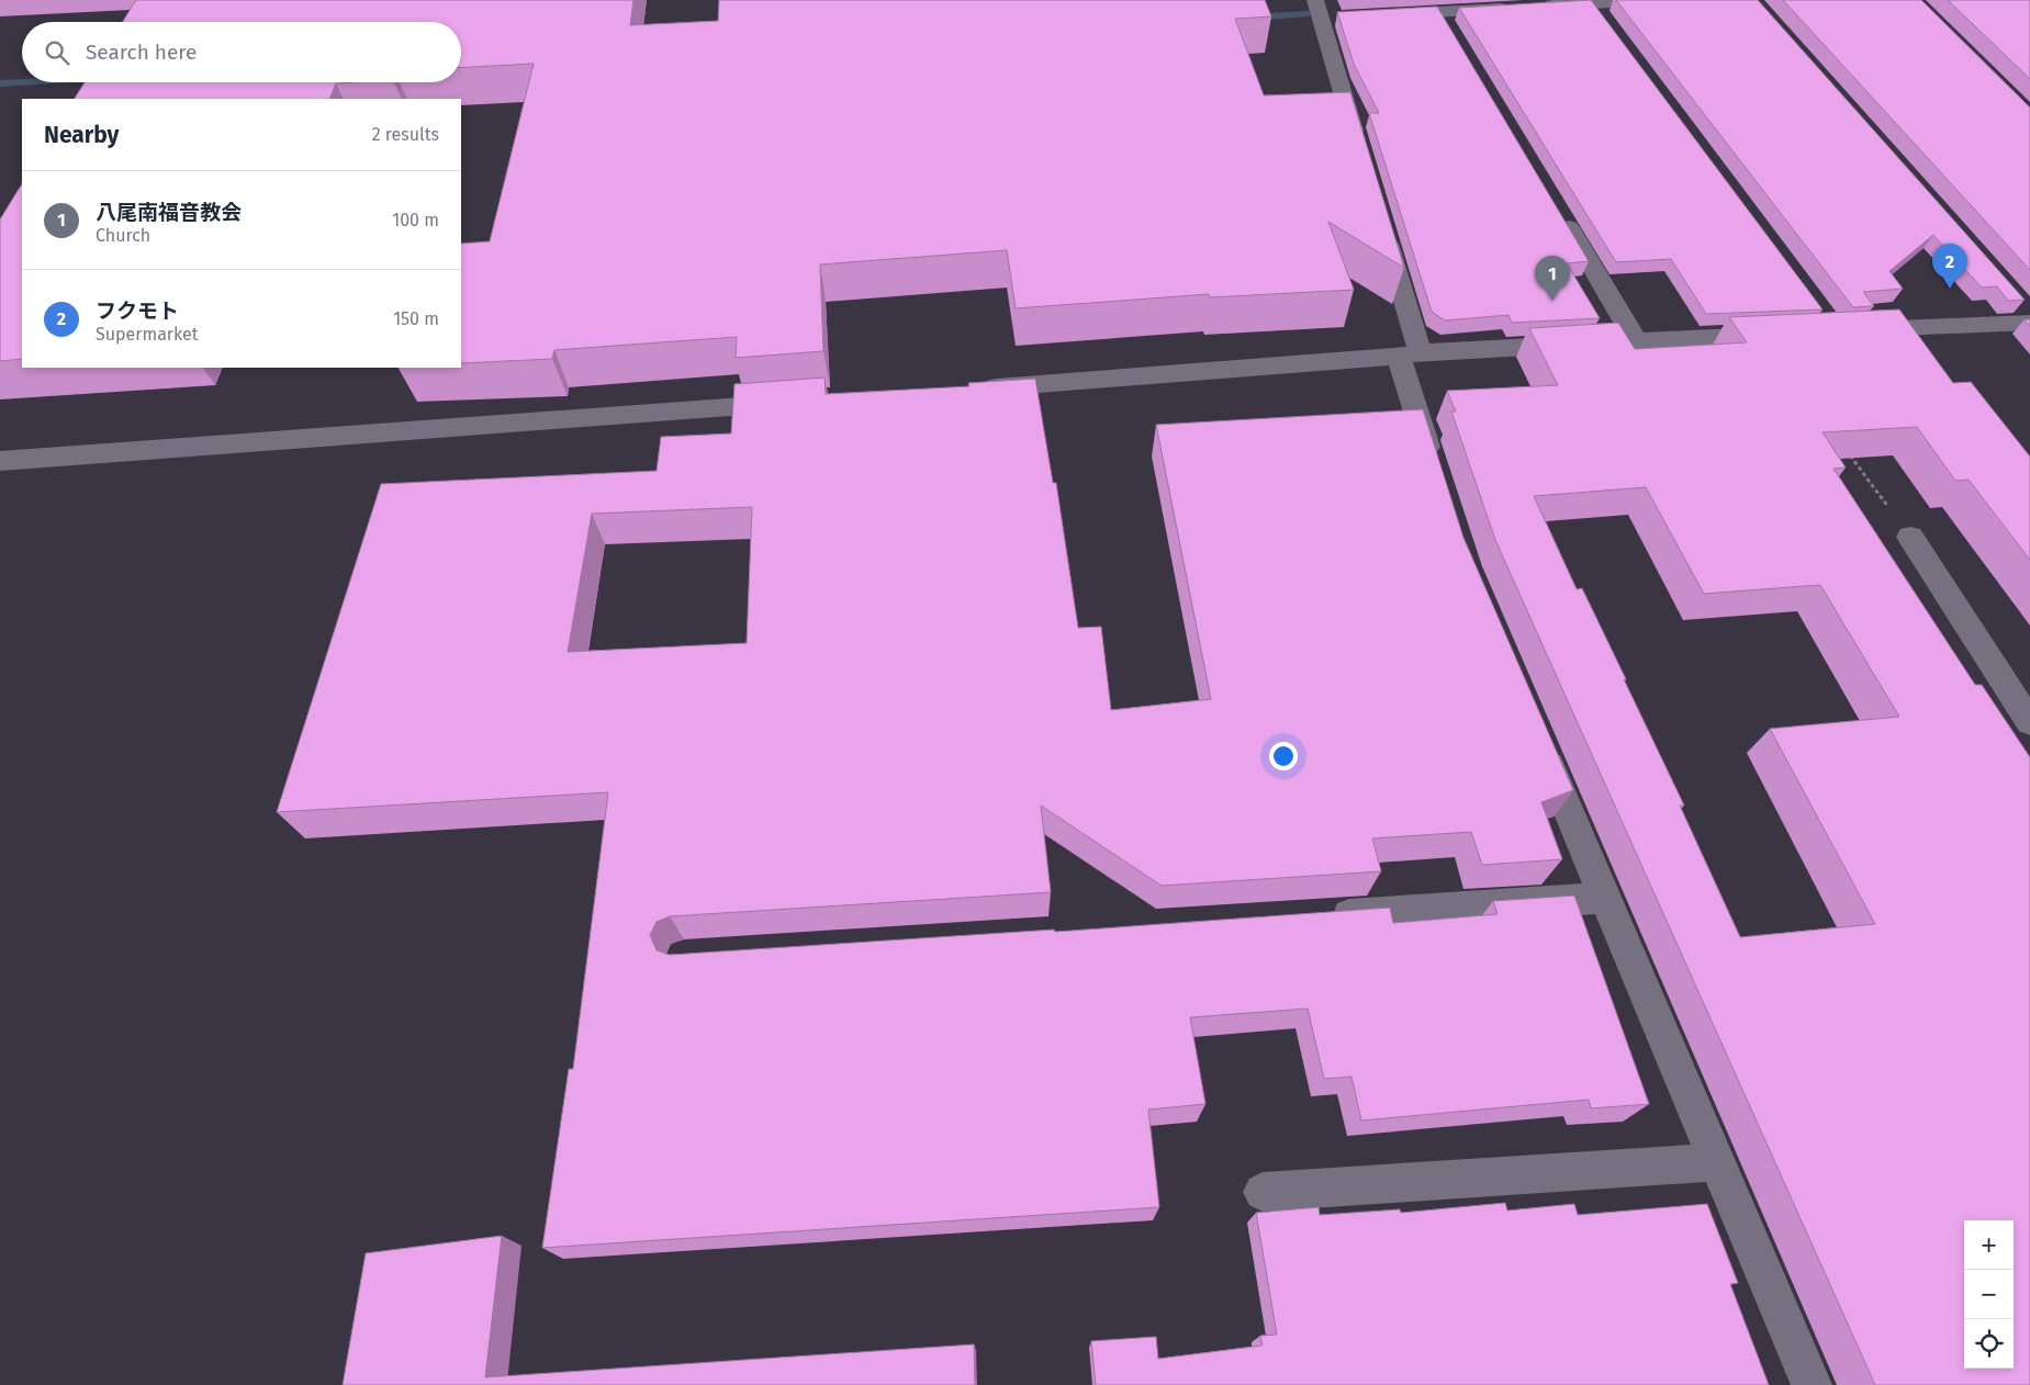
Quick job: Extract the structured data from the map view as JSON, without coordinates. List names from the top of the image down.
{
  "page": {
    "search": "Search here",
    "heading": ["Nearby", "2 results"],
    "list": [
      {
        "mark": "1",
        "name": "八尾南福音教会",
        "note": "Church",
        "value": "100 m"
      },
      {
        "mark": "2",
        "name": "フクモト",
        "note": "Supermarket",
        "value": "150 m"
      }
    ],
    "pins": ["2", "1"],
    "map_buttons": ["+", "−"]
  }
}
